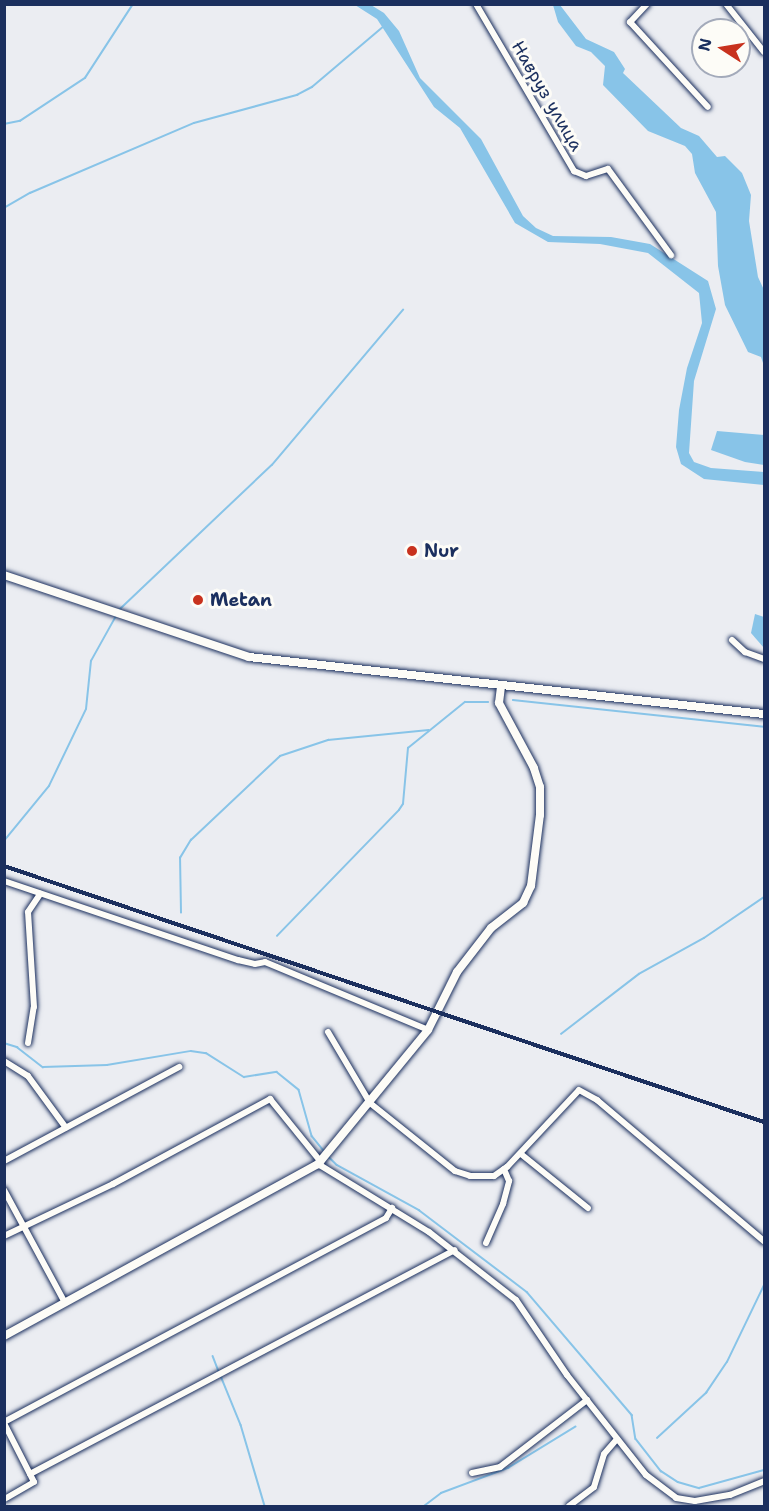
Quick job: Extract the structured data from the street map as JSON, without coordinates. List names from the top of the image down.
{
  "streets": {
    "street": ["Навруз улица"]
  },
  "places": ["Nur", "Metan"],
  "north": "left"
}
